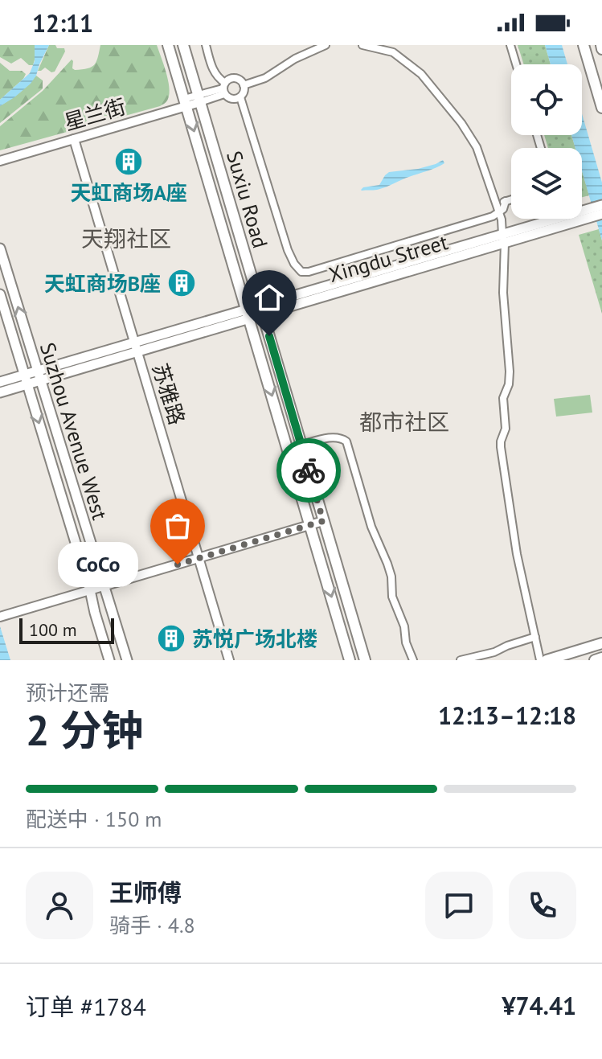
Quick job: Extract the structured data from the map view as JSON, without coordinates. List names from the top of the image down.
{
  "streets": {
    "main road": ["Suxiu Road", "Xingdu Street", "Suzhou Avenue West"],
    "street": ["星兰街", "苏雅路"]
  },
  "crossings": [
    ["星兰街", "Suxiu Road"],
    ["星兰街", "苏雅路"],
    ["Suxiu Road", "Xingdu Street"],
    ["Xingdu Street", "苏雅路"],
    ["Xingdu Street", "Suzhou Avenue West"]
  ],
  "districts": ["天翔社区", "都市社区"],
  "places": {
    "building": ["天虹商场A座", "天虹商场B座", "苏悦广场北楼"],
    "other": ["CoCo"]
  },
  "scale_bar": "100 m",
  "page": {
    "status": "12:11",
    "bubble": "CoCo",
    "scale": "100 m",
    "heading": ["2 分钟", "预计还需", "12:13–12:18"],
    "panel": [
      "王师傅",
      "骑手 · 4.8",
      "订单 #1784",
      "¥74.41"
    ],
    "bar": "配送中 · 150 m"
  }
}
